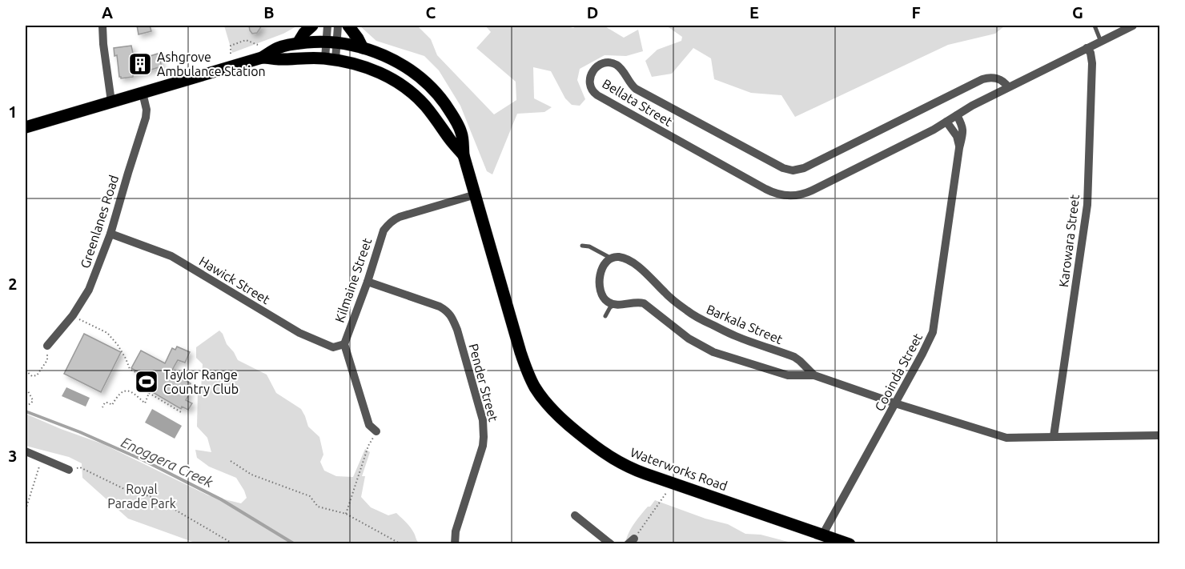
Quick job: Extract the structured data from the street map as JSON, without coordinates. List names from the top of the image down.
{
  "streets": {
    "main road": ["Waterworks Road"],
    "street": [
      "Bellata Street",
      "Greenlanes Road",
      "Karowara Street",
      "Hawick Street",
      "Kilmaine Street",
      "Barkala Street",
      "Cooinda Street",
      "Pender Street"
    ]
  },
  "crossings": [
    ["Bellata Street", "Karowara Street"],
    ["Bellata Street", "Cooinda Street"],
    ["Greenlanes Road", "Hawick Street"],
    ["Greenlanes Road", "Waterworks Road"],
    ["Karowara Street", "Barkala Street"],
    ["Hawick Street", "Kilmaine Street"],
    ["Kilmaine Street", "Pender Street"],
    ["Kilmaine Street", "Waterworks Road"],
    ["Barkala Street", "Cooinda Street"],
    ["Cooinda Street", "Waterworks Road"]
  ],
  "water": ["Enoggera Creek"],
  "parks": ["Royal Parade Park"],
  "places": {
    "building": ["Ashgrove Ambulance Station"],
    "sports": ["Taylor Range Country Club"]
  },
  "grid": {
    "columns": [
      "A",
      "B",
      "C",
      "D",
      "E",
      "F",
      "G"
    ],
    "rows": ["1", "2", "3"]
  }
}
